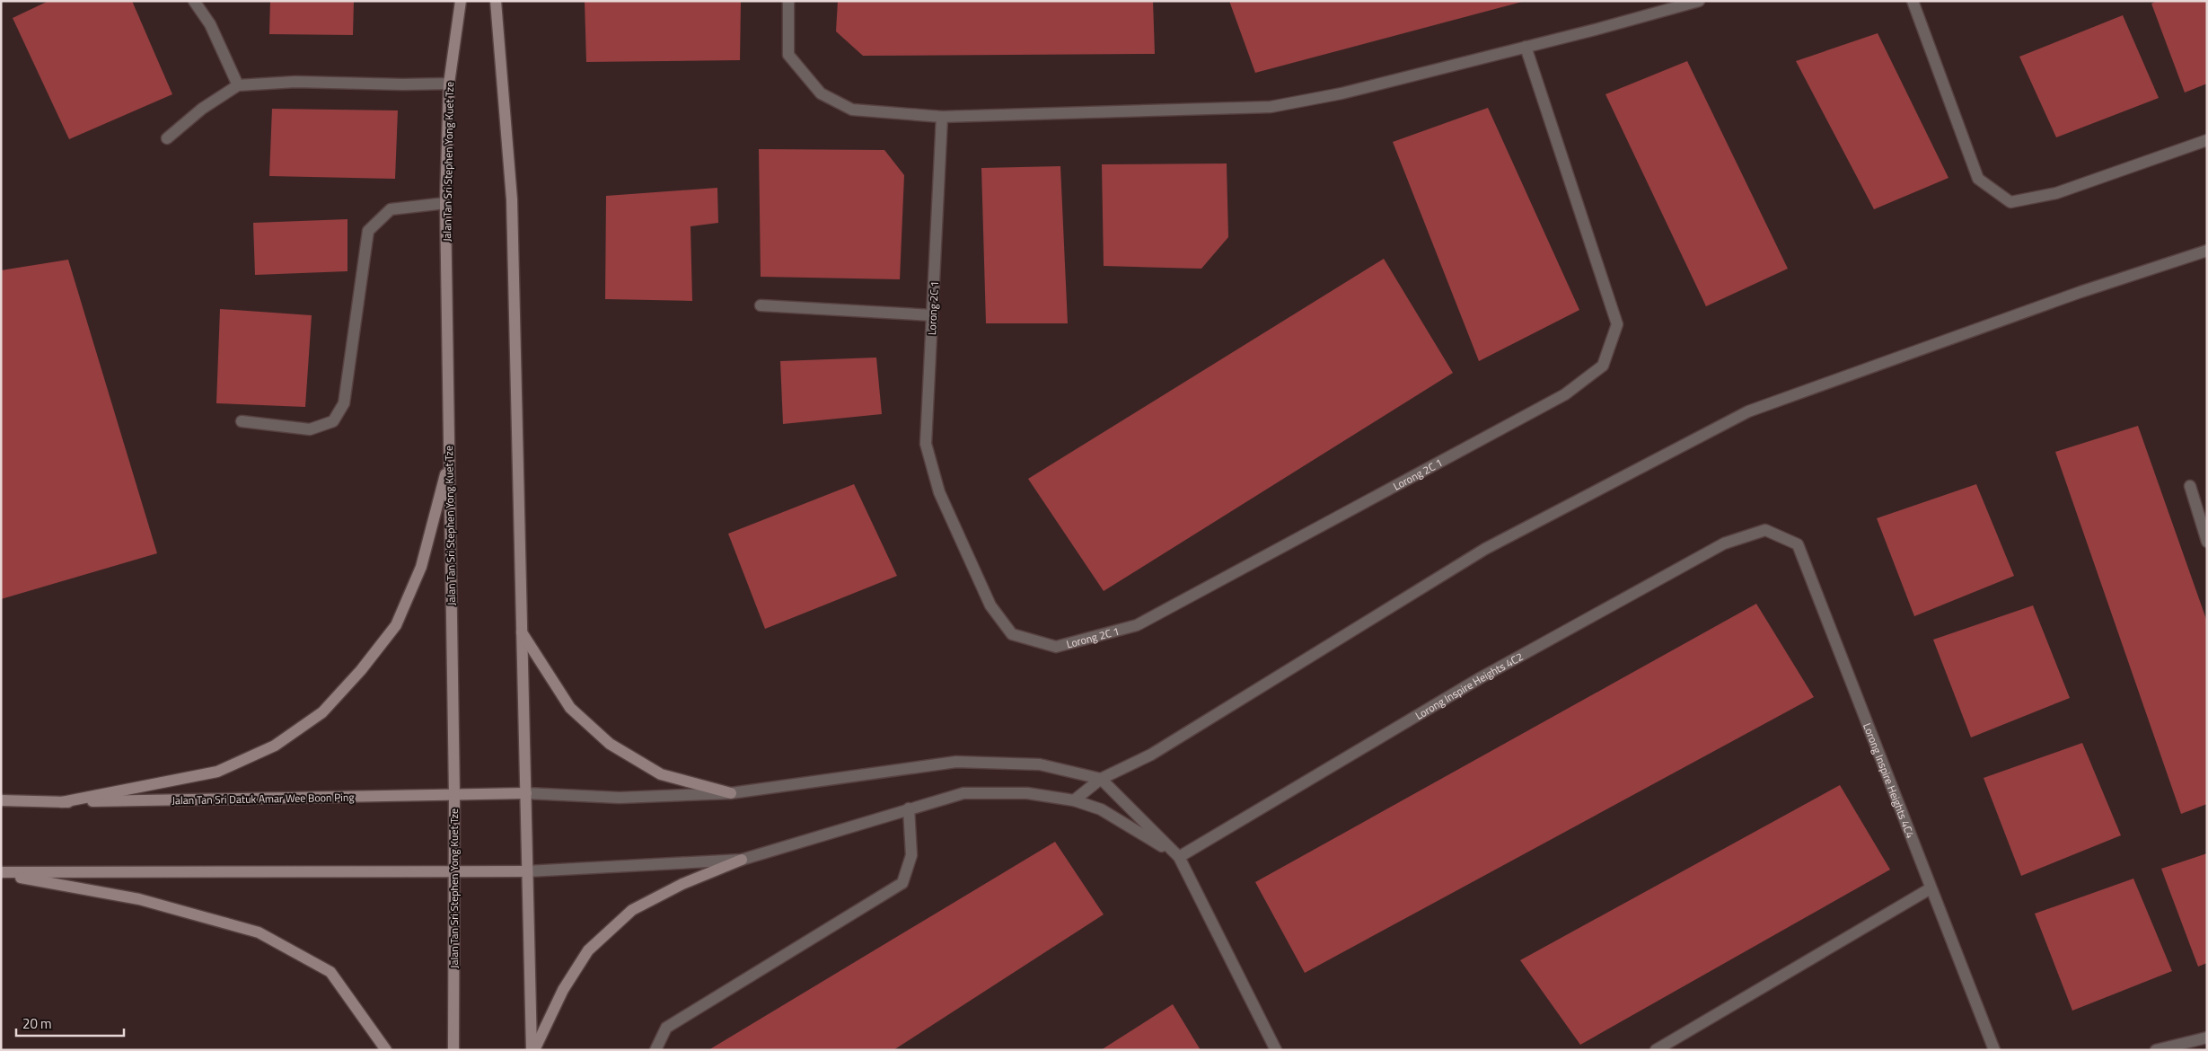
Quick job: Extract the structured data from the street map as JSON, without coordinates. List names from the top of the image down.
{
  "streets": {
    "main road": ["Jalan Tan Sri Stephen Yong Kuet Tze", "Jalan Tan Sri Datuk Amar Wee Boon Ping"],
    "street": ["Lorong 2C 1", "Lorong Inspire Heights 4C2", "Lorong Inspire Heights 4C4"]
  },
  "crossings": [
    ["Jalan Tan Sri Stephen Yong Kuet Tze", "Jalan Tan Sri Datuk Amar Wee Boon Ping"],
    ["Lorong Inspire Heights 4C2", "Lorong Inspire Heights 4C4"]
  ],
  "scale_bar": "20 m"
}
